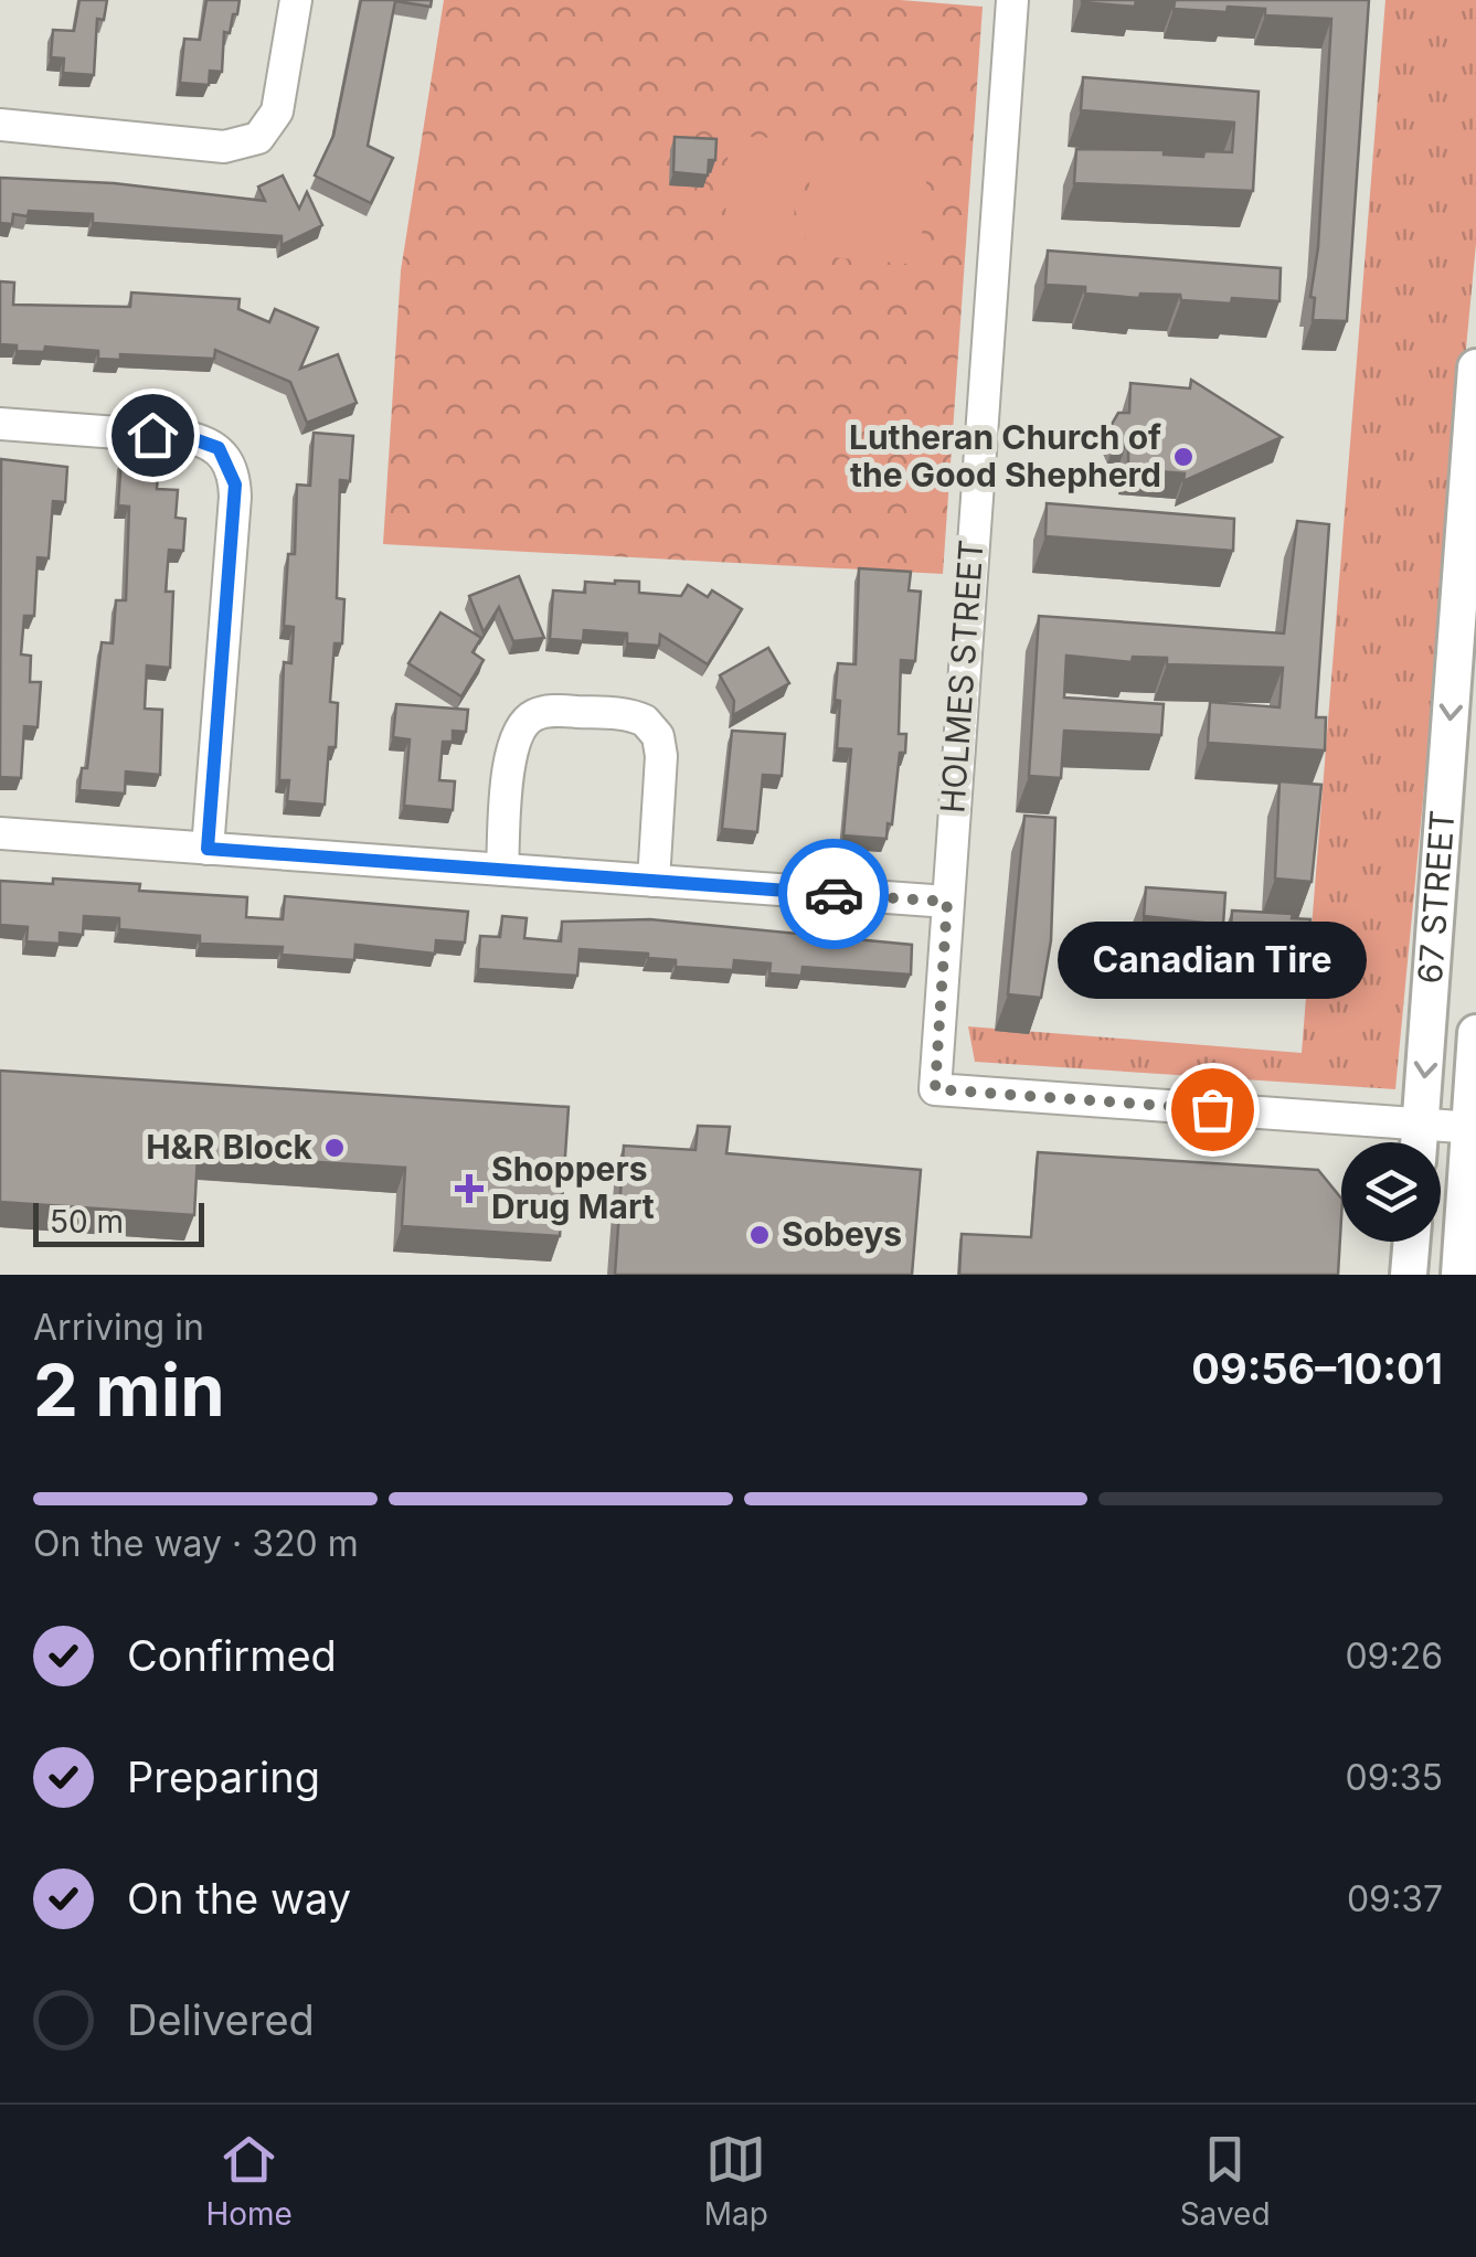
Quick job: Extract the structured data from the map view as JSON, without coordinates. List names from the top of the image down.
{
  "streets": {
    "main road": ["67 STREET"],
    "street": ["HOLMES STREET"]
  },
  "crossings": [
    ["HOLMES STREET", "67 STREET"]
  ],
  "one_way": ["67 STREET"],
  "places": {
    "other": [
      "Lutheran Church of the Good Shepherd",
      "Canadian Tire",
      "H&R Block",
      "Sobeys"
    ],
    "health": ["Shoppers Drug Mart"]
  },
  "scale_bar": "50 m",
  "page": {
    "bubble": "Canadian Tire",
    "scale": "50 m",
    "heading": ["2 min", "Arriving in", "09:56–10:01"],
    "bar": "On the way · 320 m",
    "list": [
      ["Confirmed", "09:26"],
      ["Preparing", "09:35"],
      ["On the way", "09:37"],
      "Delivered"
    ],
    "tabs": ["Home", "Map", "Saved"]
  }
}
